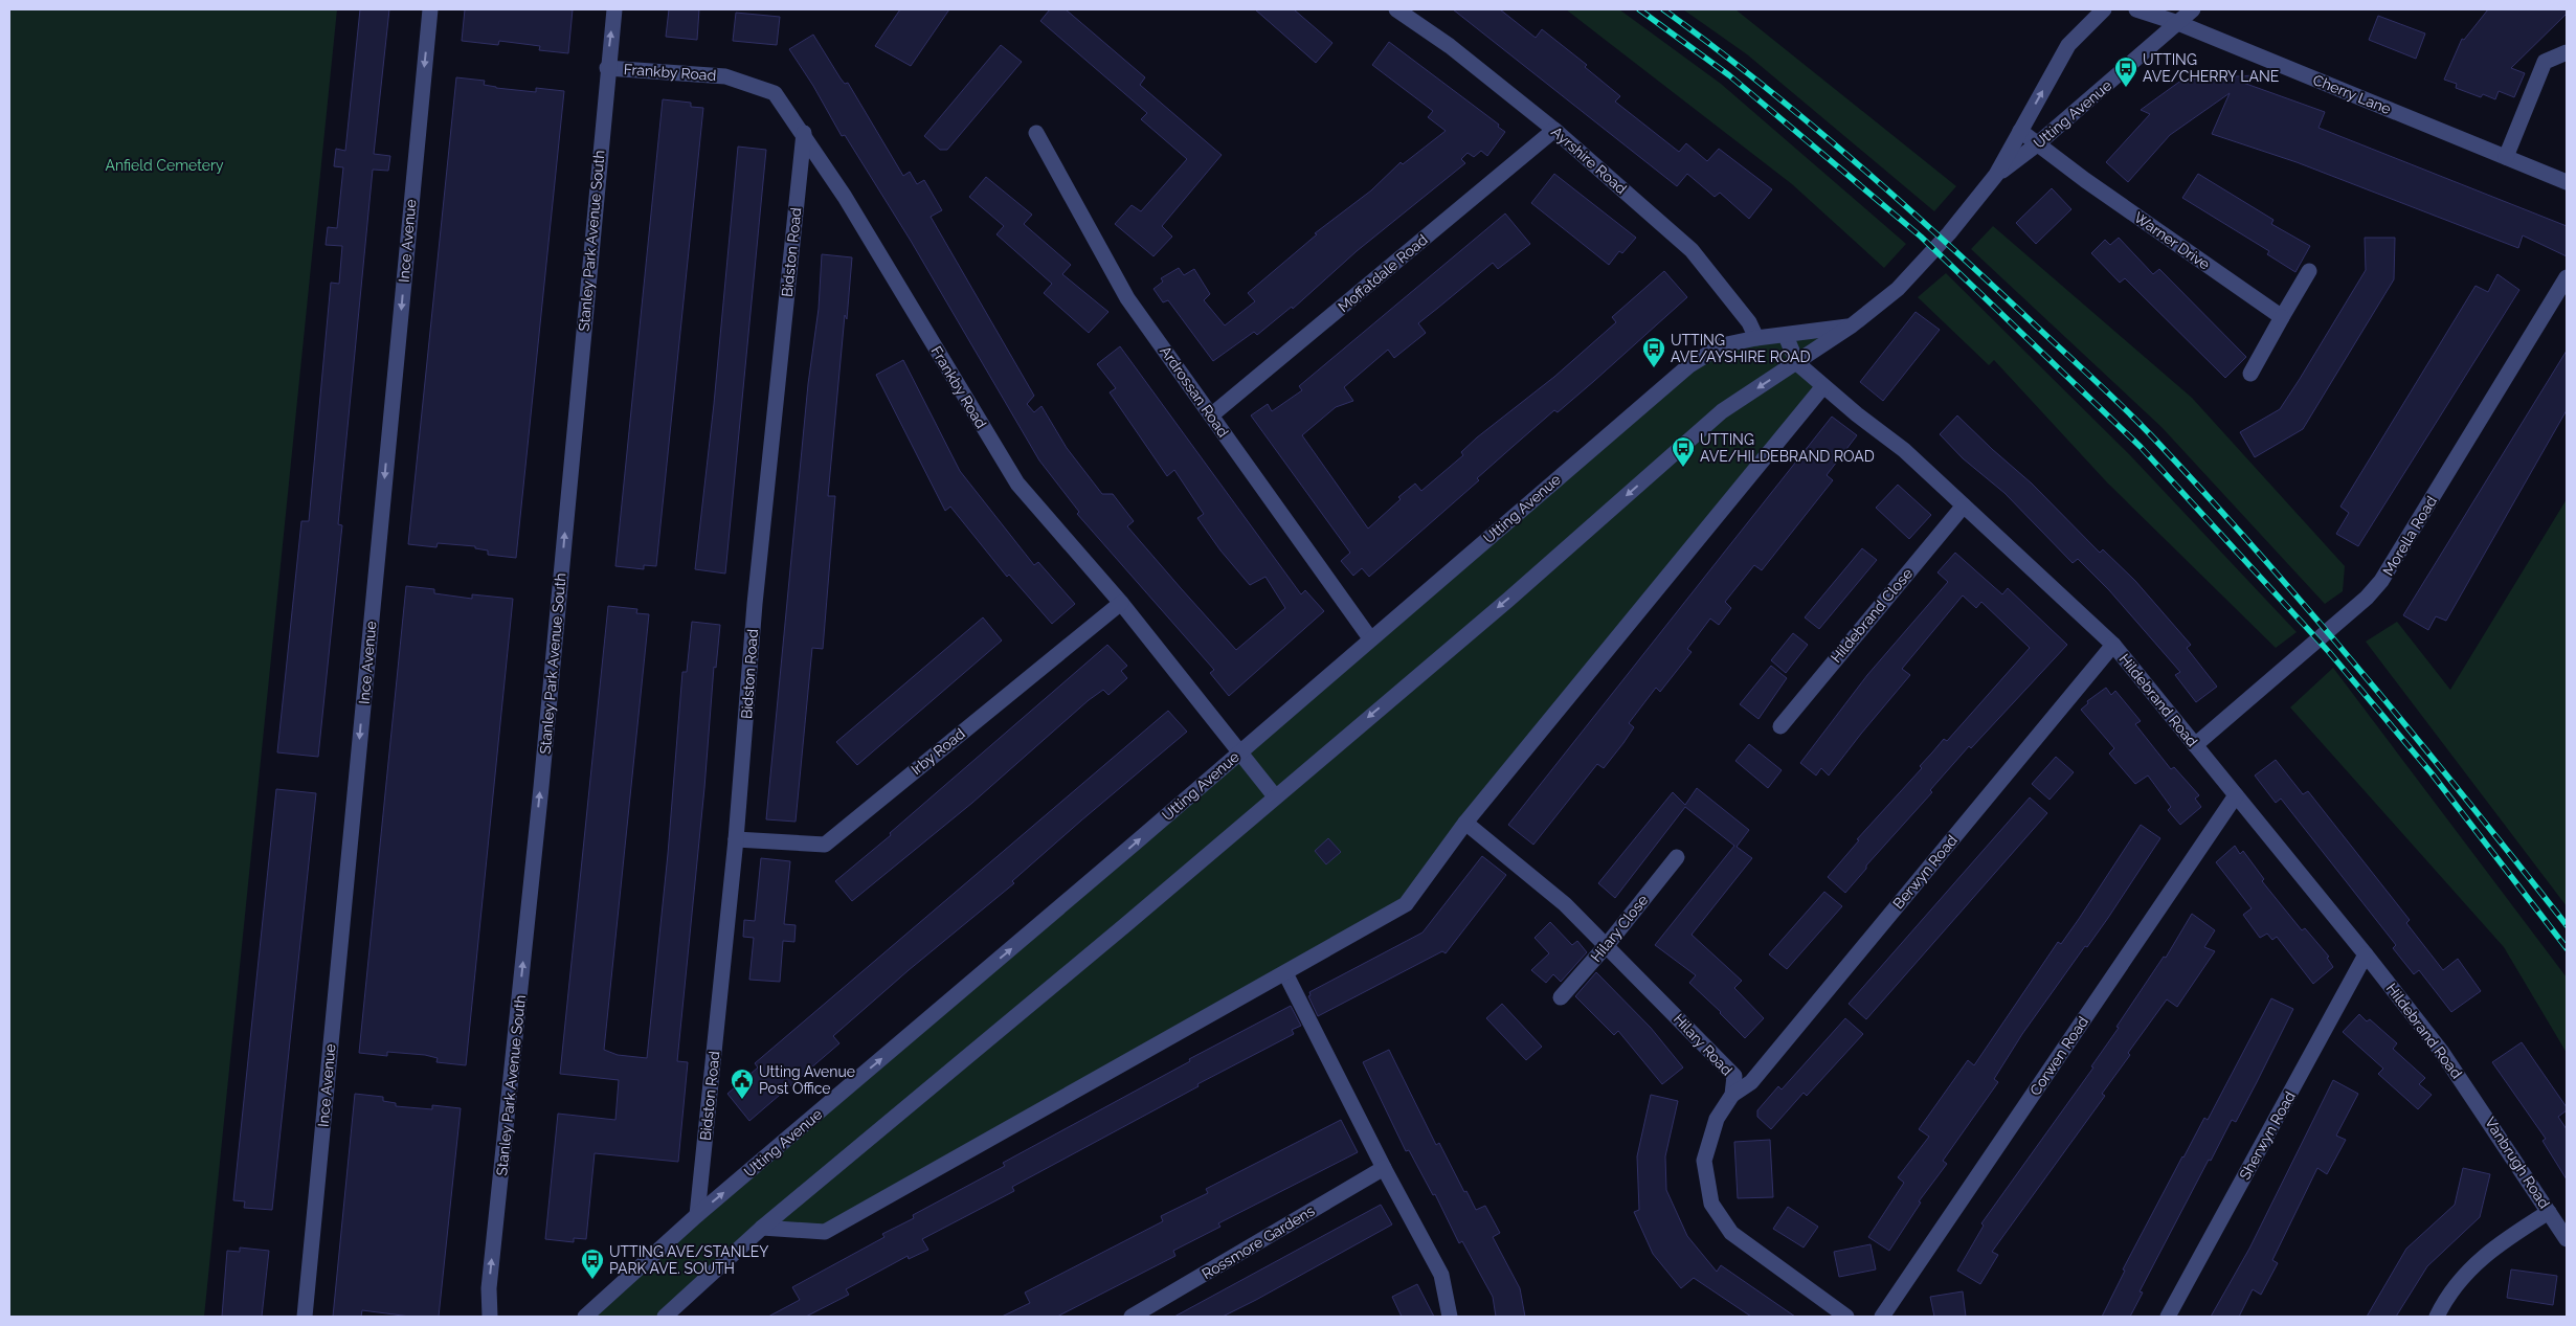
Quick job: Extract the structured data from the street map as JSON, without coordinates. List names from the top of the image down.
{
  "streets": {
    "street": [
      "Frankby Road",
      "Cherry Lane",
      "Utting Avenue",
      "Ayrshire Road",
      "Ince Avenue",
      "Stanley Park Avenue South",
      "Warner Drive",
      "Bidston Road",
      "Moffatdale Road",
      "Ardrossan Road",
      "Morella Road",
      "Hildebrand Close",
      "Hildebrand Road",
      "Irby Road",
      "Berwyn Road",
      "Hilary Close",
      "Hilary Road",
      "Corwen Road",
      "Sherwyn Road",
      "Vanbrugh Road",
      "Rossmore Gardens"
    ]
  },
  "crossings": [
    ["Frankby Road", "Utting Avenue"],
    ["Frankby Road", "Stanley Park Avenue South"],
    ["Frankby Road", "Bidston Road"],
    ["Frankby Road", "Irby Road"],
    ["Cherry Lane", "Utting Avenue"],
    ["Utting Avenue", "Ayrshire Road"],
    ["Utting Avenue", "Warner Drive"],
    ["Utting Avenue", "Bidston Road"],
    ["Utting Avenue", "Ardrossan Road"],
    ["Utting Avenue", "Hildebrand Road"],
    ["Ayrshire Road", "Moffatdale Road"],
    ["Bidston Road", "Irby Road"],
    ["Moffatdale Road", "Ardrossan Road"],
    ["Morella Road", "Hildebrand Road"],
    ["Hildebrand Close", "Hildebrand Road"],
    ["Hildebrand Road", "Berwyn Road"],
    ["Hildebrand Road", "Corwen Road"],
    ["Hildebrand Road", "Sherwyn Road"],
    ["Hildebrand Road", "Vanbrugh Road"],
    ["Berwyn Road", "Hilary Road"],
    ["Hilary Close", "Hilary Road"]
  ],
  "one_way": ["Ince Avenue", "Stanley Park Avenue South"],
  "parks": ["Anfield Cemetery"],
  "places": {
    "bus stop": [
      "UTTING AVE/CHERRY LANE",
      "UTTING AVE/AYSHIRE ROAD",
      "UTTING AVE/HILDEBRAND ROAD",
      "UTTING AVE/STANLEY PARK AVE. SOUTH"
    ],
    "public building": ["Utting Avenue Post Office"]
  }
}
